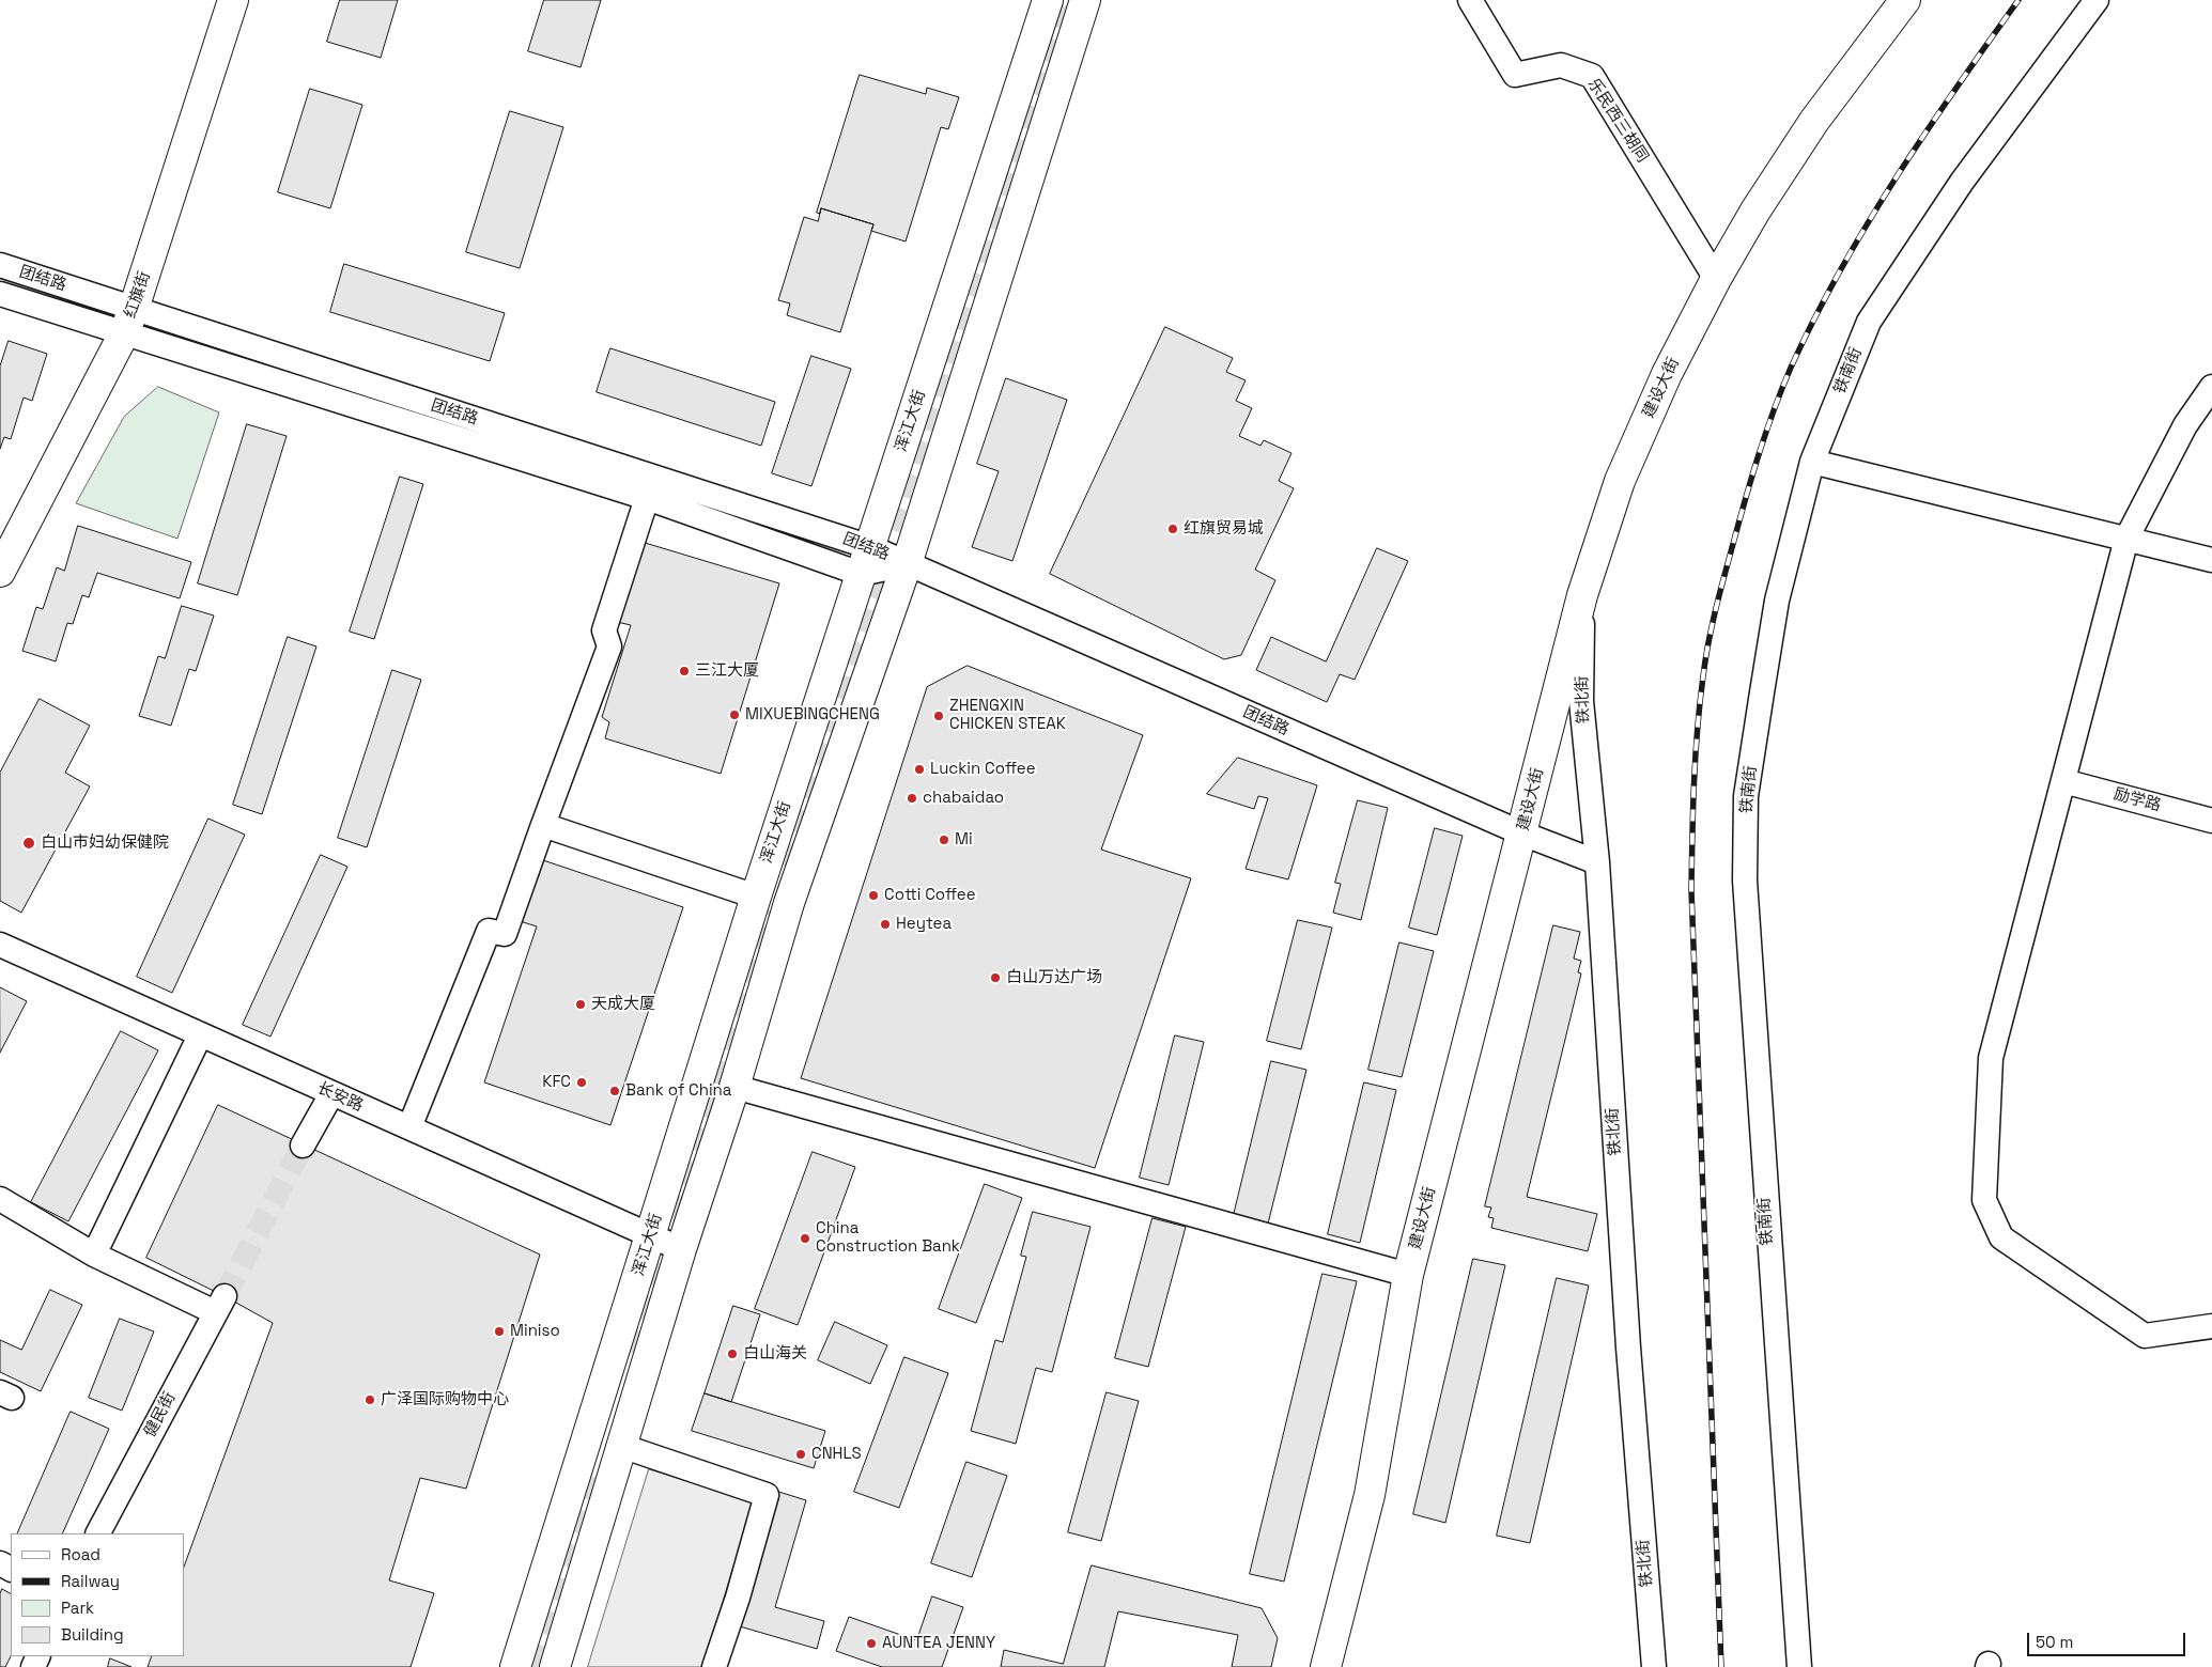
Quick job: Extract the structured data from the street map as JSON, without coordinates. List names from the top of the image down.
{
  "streets": {
    "main road": ["红旗街", "建设大街", "浑江大街"],
    "street": [
      "乐民西三胡同",
      "团结路",
      "铁南街",
      "铁北街",
      "励学路",
      "长安路",
      "健民街"
    ]
  },
  "crossings": [
    ["乐民西三胡同", "建设大街"],
    ["团结路", "红旗街"],
    ["团结路", "建设大街"],
    ["团结路", "浑江大街"],
    ["团结路", "铁北街"],
    ["建设大街", "铁北街"],
    ["浑江大街", "长安路"]
  ],
  "places": [
    "红旗贸易城",
    "三江大厦",
    "MIXUEBINGCHENG",
    "ZHENGXIN CHICKEN STEAK",
    "Luckin Coffee",
    "chabaidao",
    "Mi",
    "白山市妇幼保健院",
    "Cotti Coffee",
    "Heytea",
    "白山万达广场",
    "天成大厦",
    "KFC",
    "Bank of China",
    "China Construction Bank",
    "Miniso",
    "白山海关",
    "广泽国际购物中心",
    "CNHLS",
    "AUNTEA JENNY"
  ],
  "legend": [
    "Road",
    "Railway",
    "Park",
    "Building"
  ],
  "scale_bar": "50 m"
}
